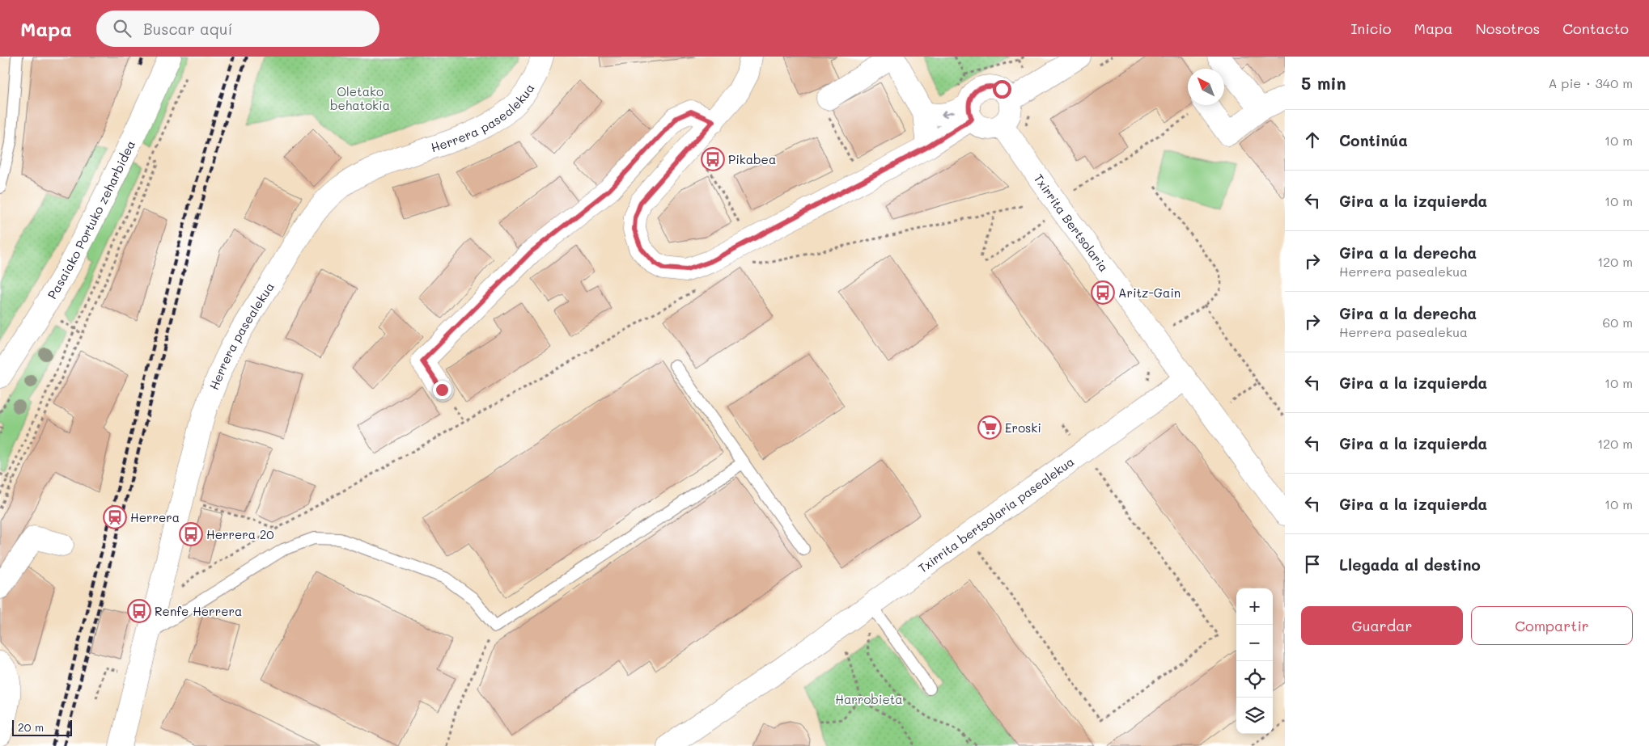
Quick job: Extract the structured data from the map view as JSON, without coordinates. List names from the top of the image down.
{
  "streets": {
    "street": [
      "Herrera pasealekua",
      "Pasaiako Portuko zeharbidea",
      "Txirrita Bertsolaria",
      "Txirrita bertsolaria pasealekua"
    ]
  },
  "crossings": [
    ["Txirrita Bertsolaria", "Txirrita bertsolaria pasealekua"]
  ],
  "parks": ["Oletako behatokia", "Harrobieta"],
  "places": {
    "bus stop": [
      "Pikabea",
      "Aritz-Gain",
      "Herrera 20",
      "Renfe Herrera"
    ],
    "supermarket": ["Eroski"],
    "station": ["Herrera"]
  },
  "scale_bar": "20 m",
  "north": "top left",
  "page": {
    "header": "Mapa",
    "search": "Buscar aquí",
    "nav": [
      "Inicio",
      "Mapa",
      "Nosotros",
      "Contacto"
    ],
    "heading": ["5 min", "A pie · 340 m"],
    "list": [
      ["Continúa", "10 m"],
      ["Gira a la izquierda", "10 m"],
      ["Gira a la derecha", "Herrera pasealekua", "120 m"],
      ["Gira a la derecha", "Herrera pasealekua", "60 m"],
      ["Gira a la izquierda", "10 m"],
      ["Gira a la izquierda", "120 m"],
      ["Gira a la izquierda", "10 m"],
      "Llegada al destino"
    ],
    "map_buttons": ["+", "−"],
    "buttons": ["Guardar", "Compartir"],
    "scale": "20 m"
  }
}
